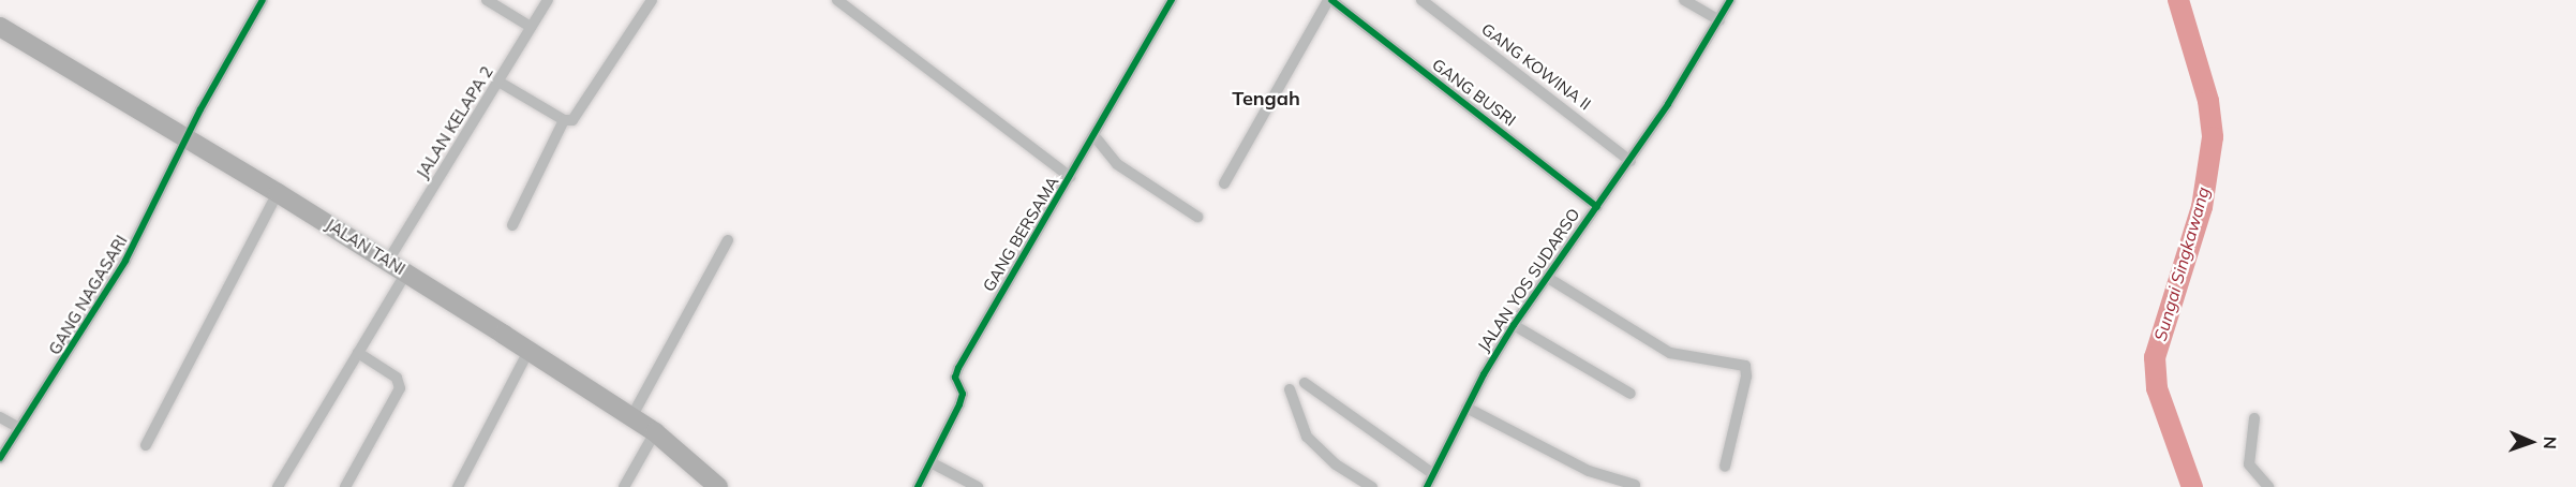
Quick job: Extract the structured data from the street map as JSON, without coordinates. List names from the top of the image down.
{
  "streets": {
    "highway": ["JALAN TANI"],
    "street": [
      "GANG KOWINA II",
      "GANG BUSRI",
      "JALAN KELAPA 2",
      "GANG BERSAMA",
      "JALAN YOS SUDARSO",
      "GANG NAGASARI"
    ]
  },
  "crossings": [
    ["GANG KOWINA II", "JALAN YOS SUDARSO"],
    ["GANG BUSRI", "JALAN YOS SUDARSO"],
    ["JALAN KELAPA 2", "JALAN TANI"],
    ["JALAN TANI", "GANG NAGASARI"]
  ],
  "districts": ["Tengah"],
  "water": ["Sungai Singkawang"],
  "north": "right"
}
